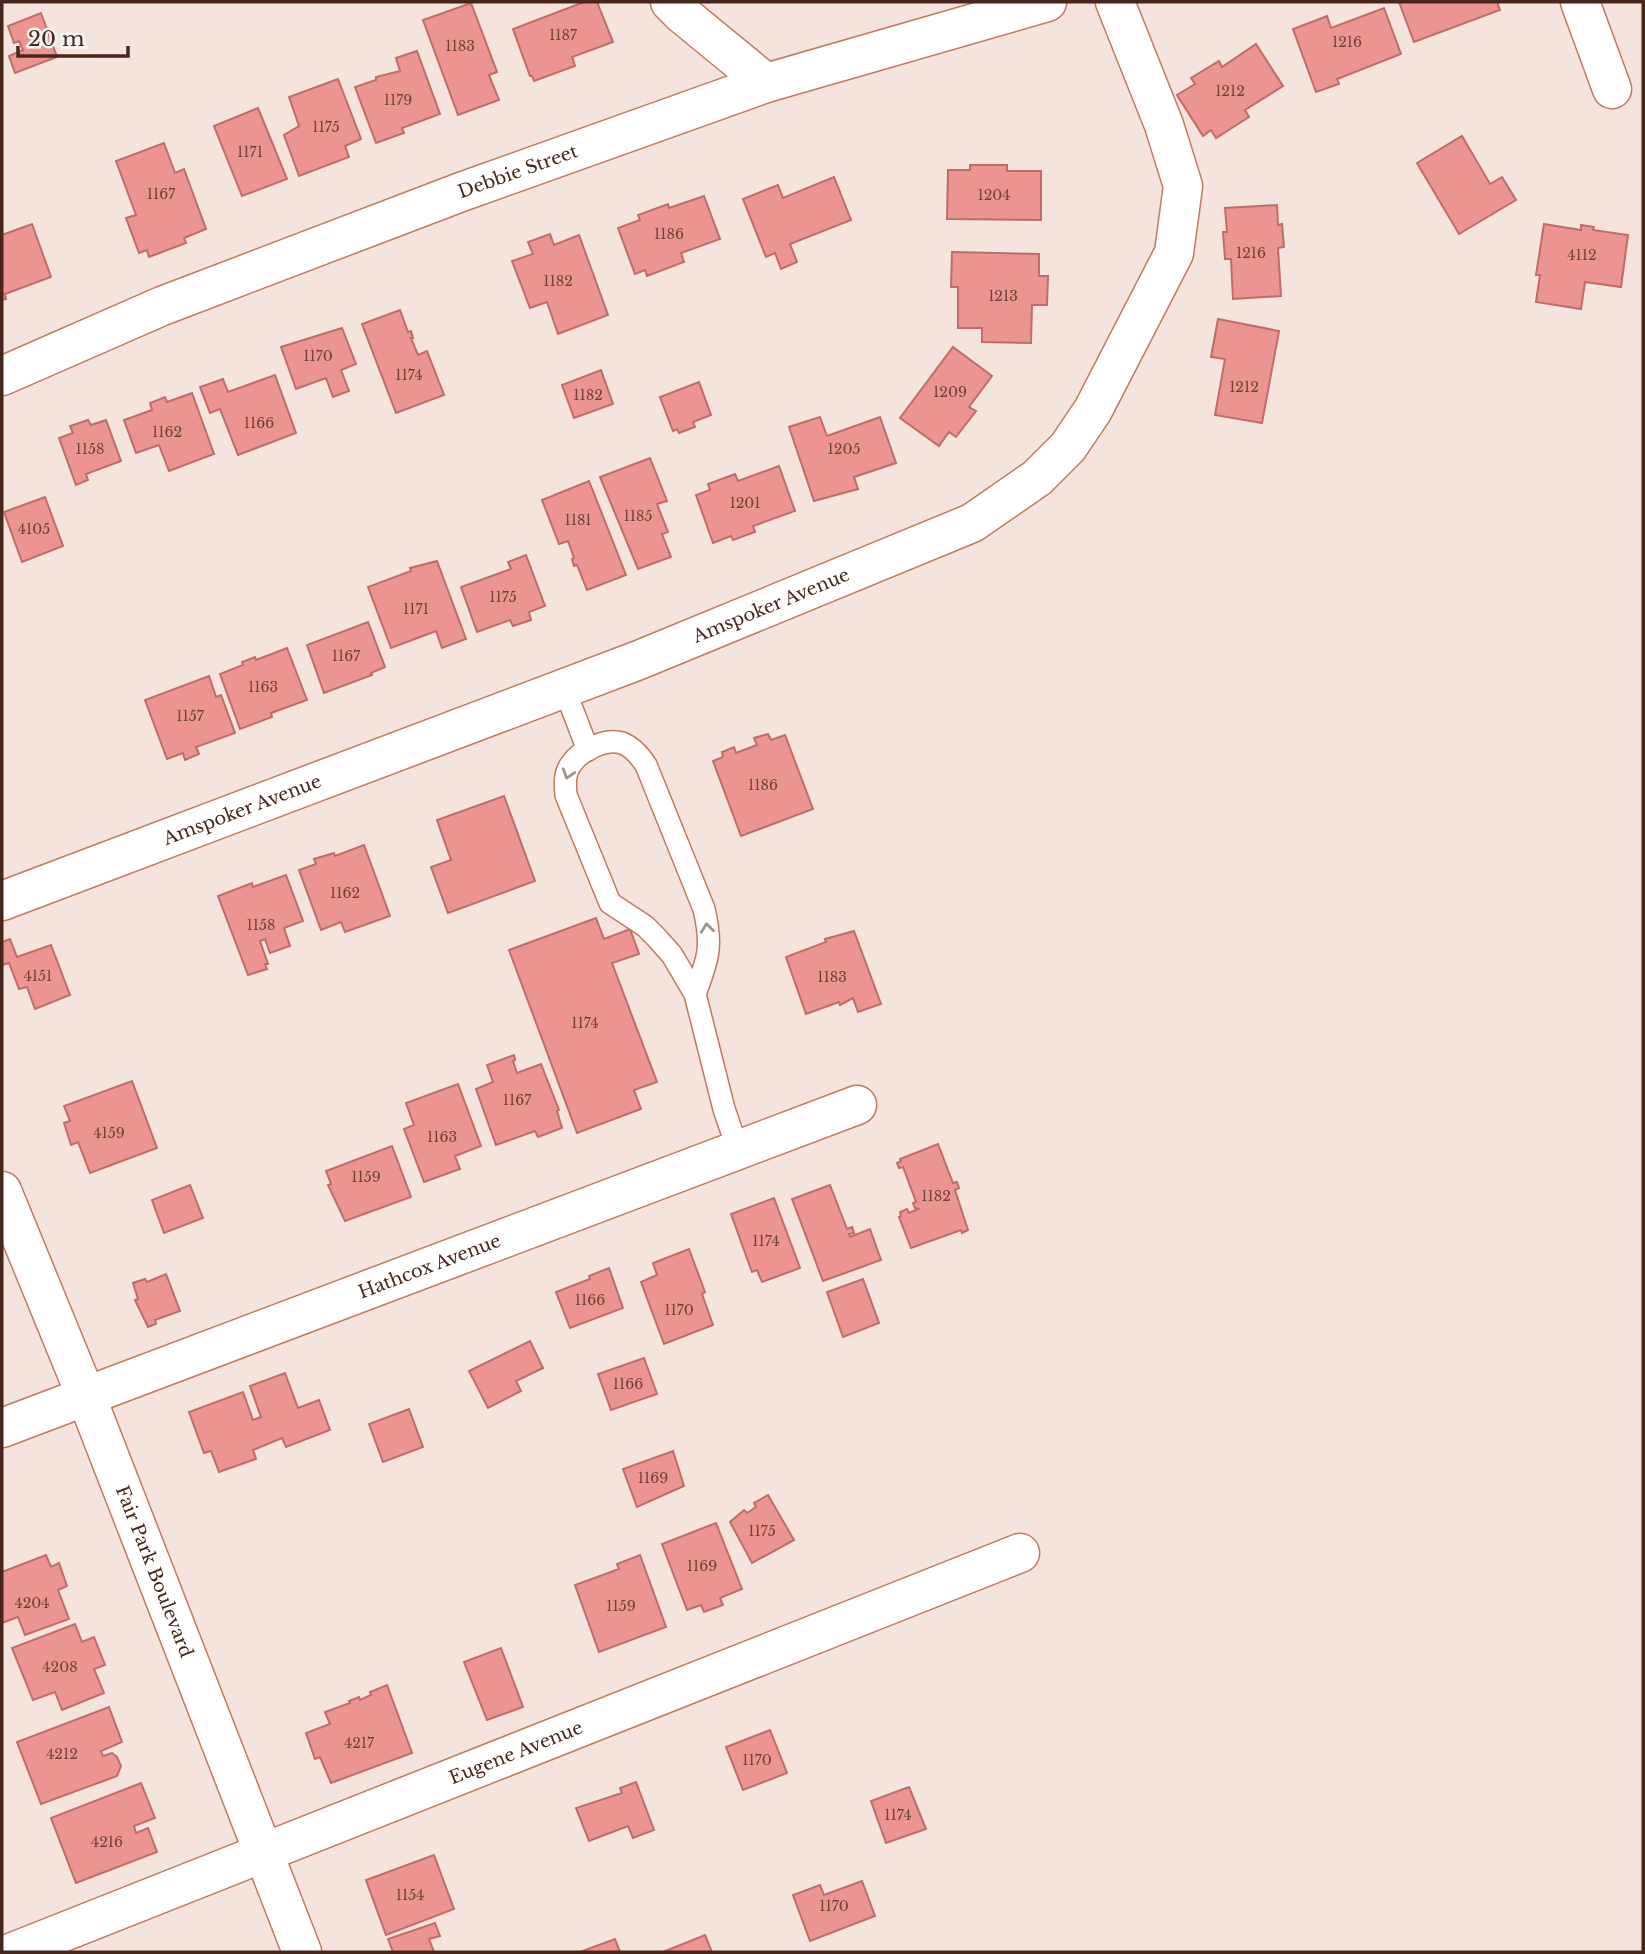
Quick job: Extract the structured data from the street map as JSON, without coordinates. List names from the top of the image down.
{
  "streets": {
    "street": [
      "Debbie Street",
      "Amspoker Avenue",
      "Hathcox Avenue",
      "Fair Park Boulevard",
      "Eugene Avenue"
    ]
  },
  "crossings": [
    ["Hathcox Avenue", "Fair Park Boulevard"],
    ["Fair Park Boulevard", "Eugene Avenue"]
  ],
  "house_numbers": [
    "1187",
    "1216",
    "1183",
    "1212",
    "1179",
    "1175",
    "1171",
    "1167",
    "1204",
    "1186",
    "1216",
    "4112",
    "1182",
    "1213",
    "1170",
    "1174",
    "1212",
    "1209",
    "1182",
    "1166",
    "1162",
    "1158",
    "1205",
    "1201",
    "1185",
    "1181",
    "4105",
    "1175",
    "1171",
    "1167",
    "1163",
    "1157",
    "1186",
    "1162",
    "1158",
    "4151",
    "1183",
    "1174",
    "1167",
    "4159",
    "1163",
    "1159",
    "1182",
    "1174",
    "1166",
    "1170",
    "1166",
    "1169",
    "1175",
    "1169",
    "4204",
    "1159",
    "4208",
    "4217",
    "4212",
    "1170",
    "1174",
    "4216",
    "1154",
    "1170"
  ],
  "scale_bar": "20 m"
}
